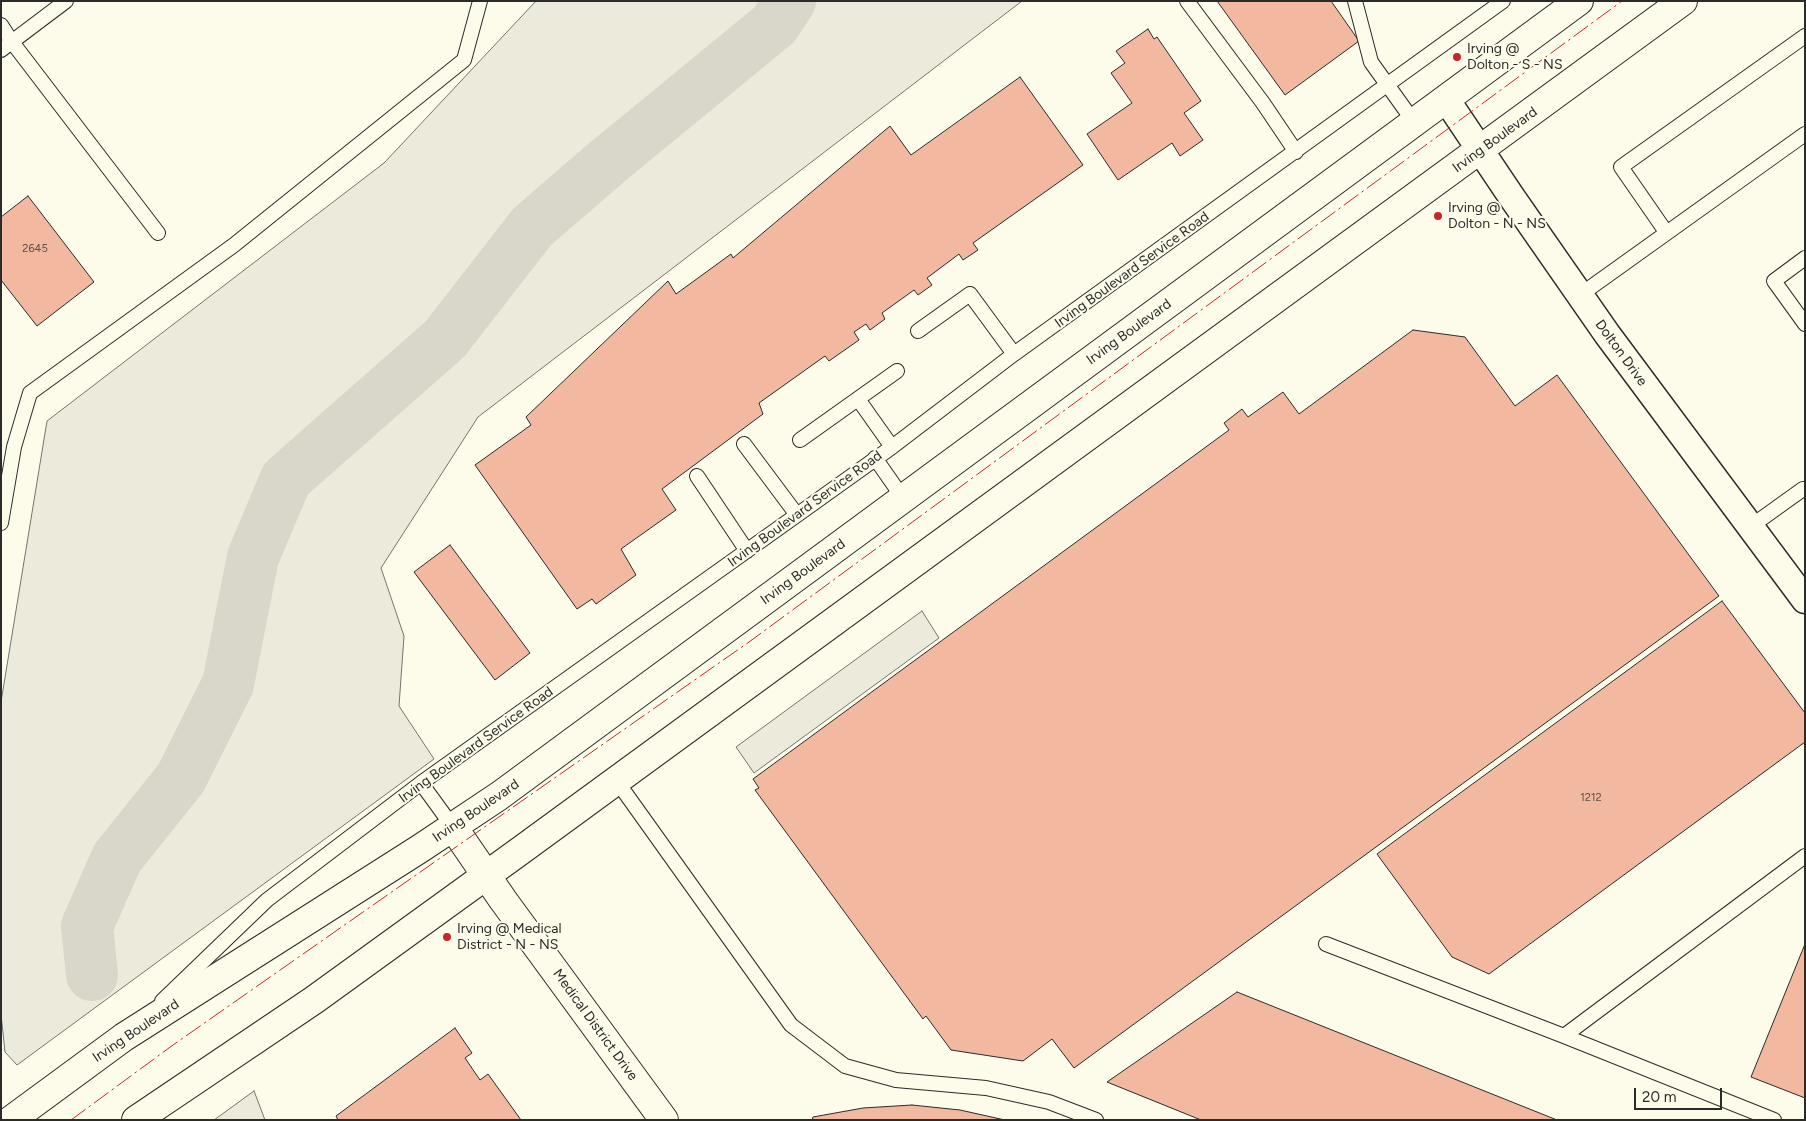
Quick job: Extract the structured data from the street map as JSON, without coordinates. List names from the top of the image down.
{
  "streets": {
    "main road": ["Irving Boulevard", "Medical District Drive"],
    "street": ["Dolton Drive"],
    "lane": ["Irving Boulevard Service Road"]
  },
  "crossings": [
    ["Irving Boulevard", "Irving Boulevard Service Road"],
    ["Irving Boulevard", "Dolton Drive"],
    ["Irving Boulevard", "Medical District Drive"],
    ["Irving Boulevard Service Road", "Medical District Drive"]
  ],
  "places": ["Irving @ Dolton - S - NS", "Irving @ Dolton - N - NS", "Irving @ Medical District - N - NS"],
  "house_numbers": ["2645", "1212"],
  "scale_bar": "20 m"
}
